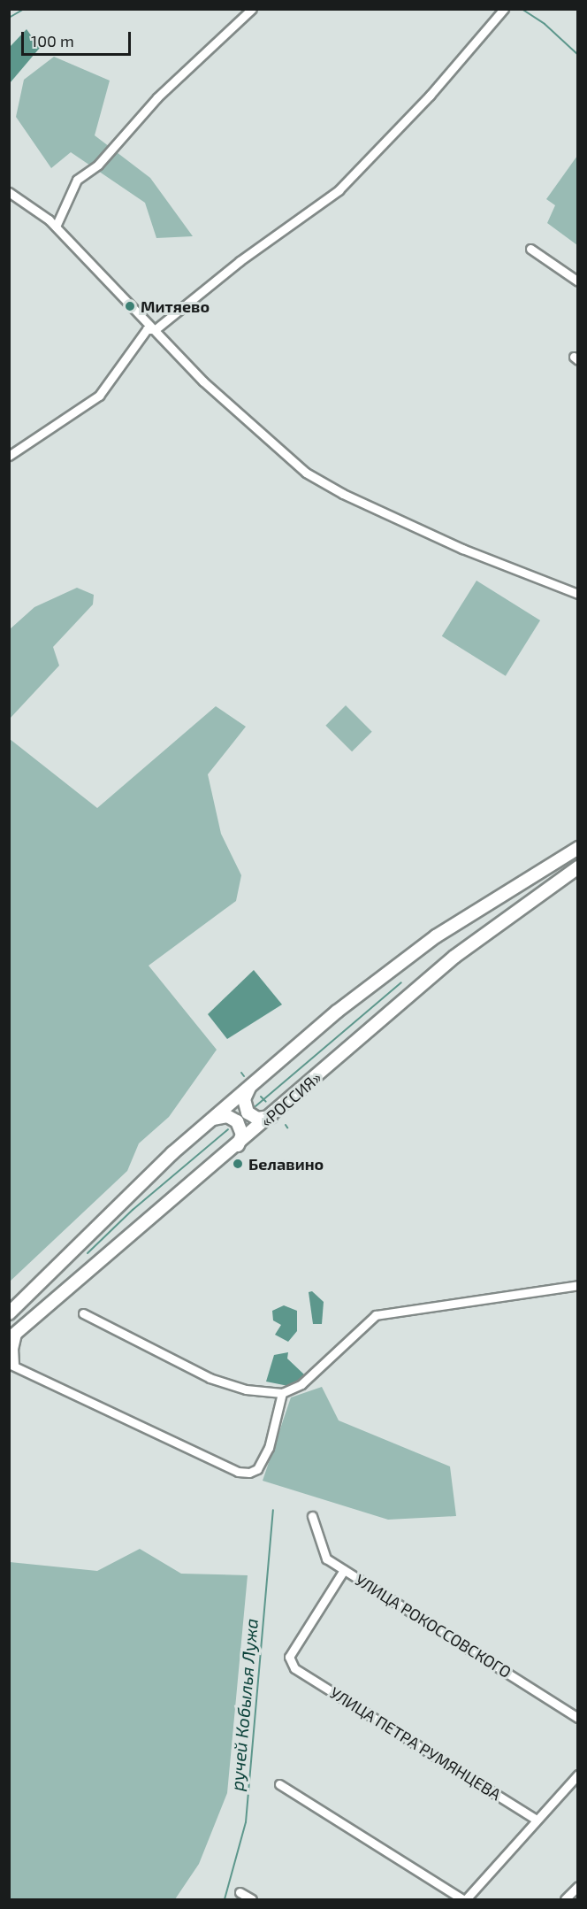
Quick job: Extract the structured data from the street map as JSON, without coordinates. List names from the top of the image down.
{
  "streets": {
    "highway": ["«РОССИЯ»"],
    "street": ["УЛИЦА РОКОССОВСКОГО", "УЛИЦА ПЕТРА РУМЯНЦЕВА"]
  },
  "crossings": [
    ["УЛИЦА РОКОССОВСКОГО", "УЛИЦА ПЕТРА РУМЯНЦЕВА"]
  ],
  "water": ["ручей Кобылья Лужа"],
  "places": ["Митяево", "Белавино"],
  "scale_bar": "100 m"
}
